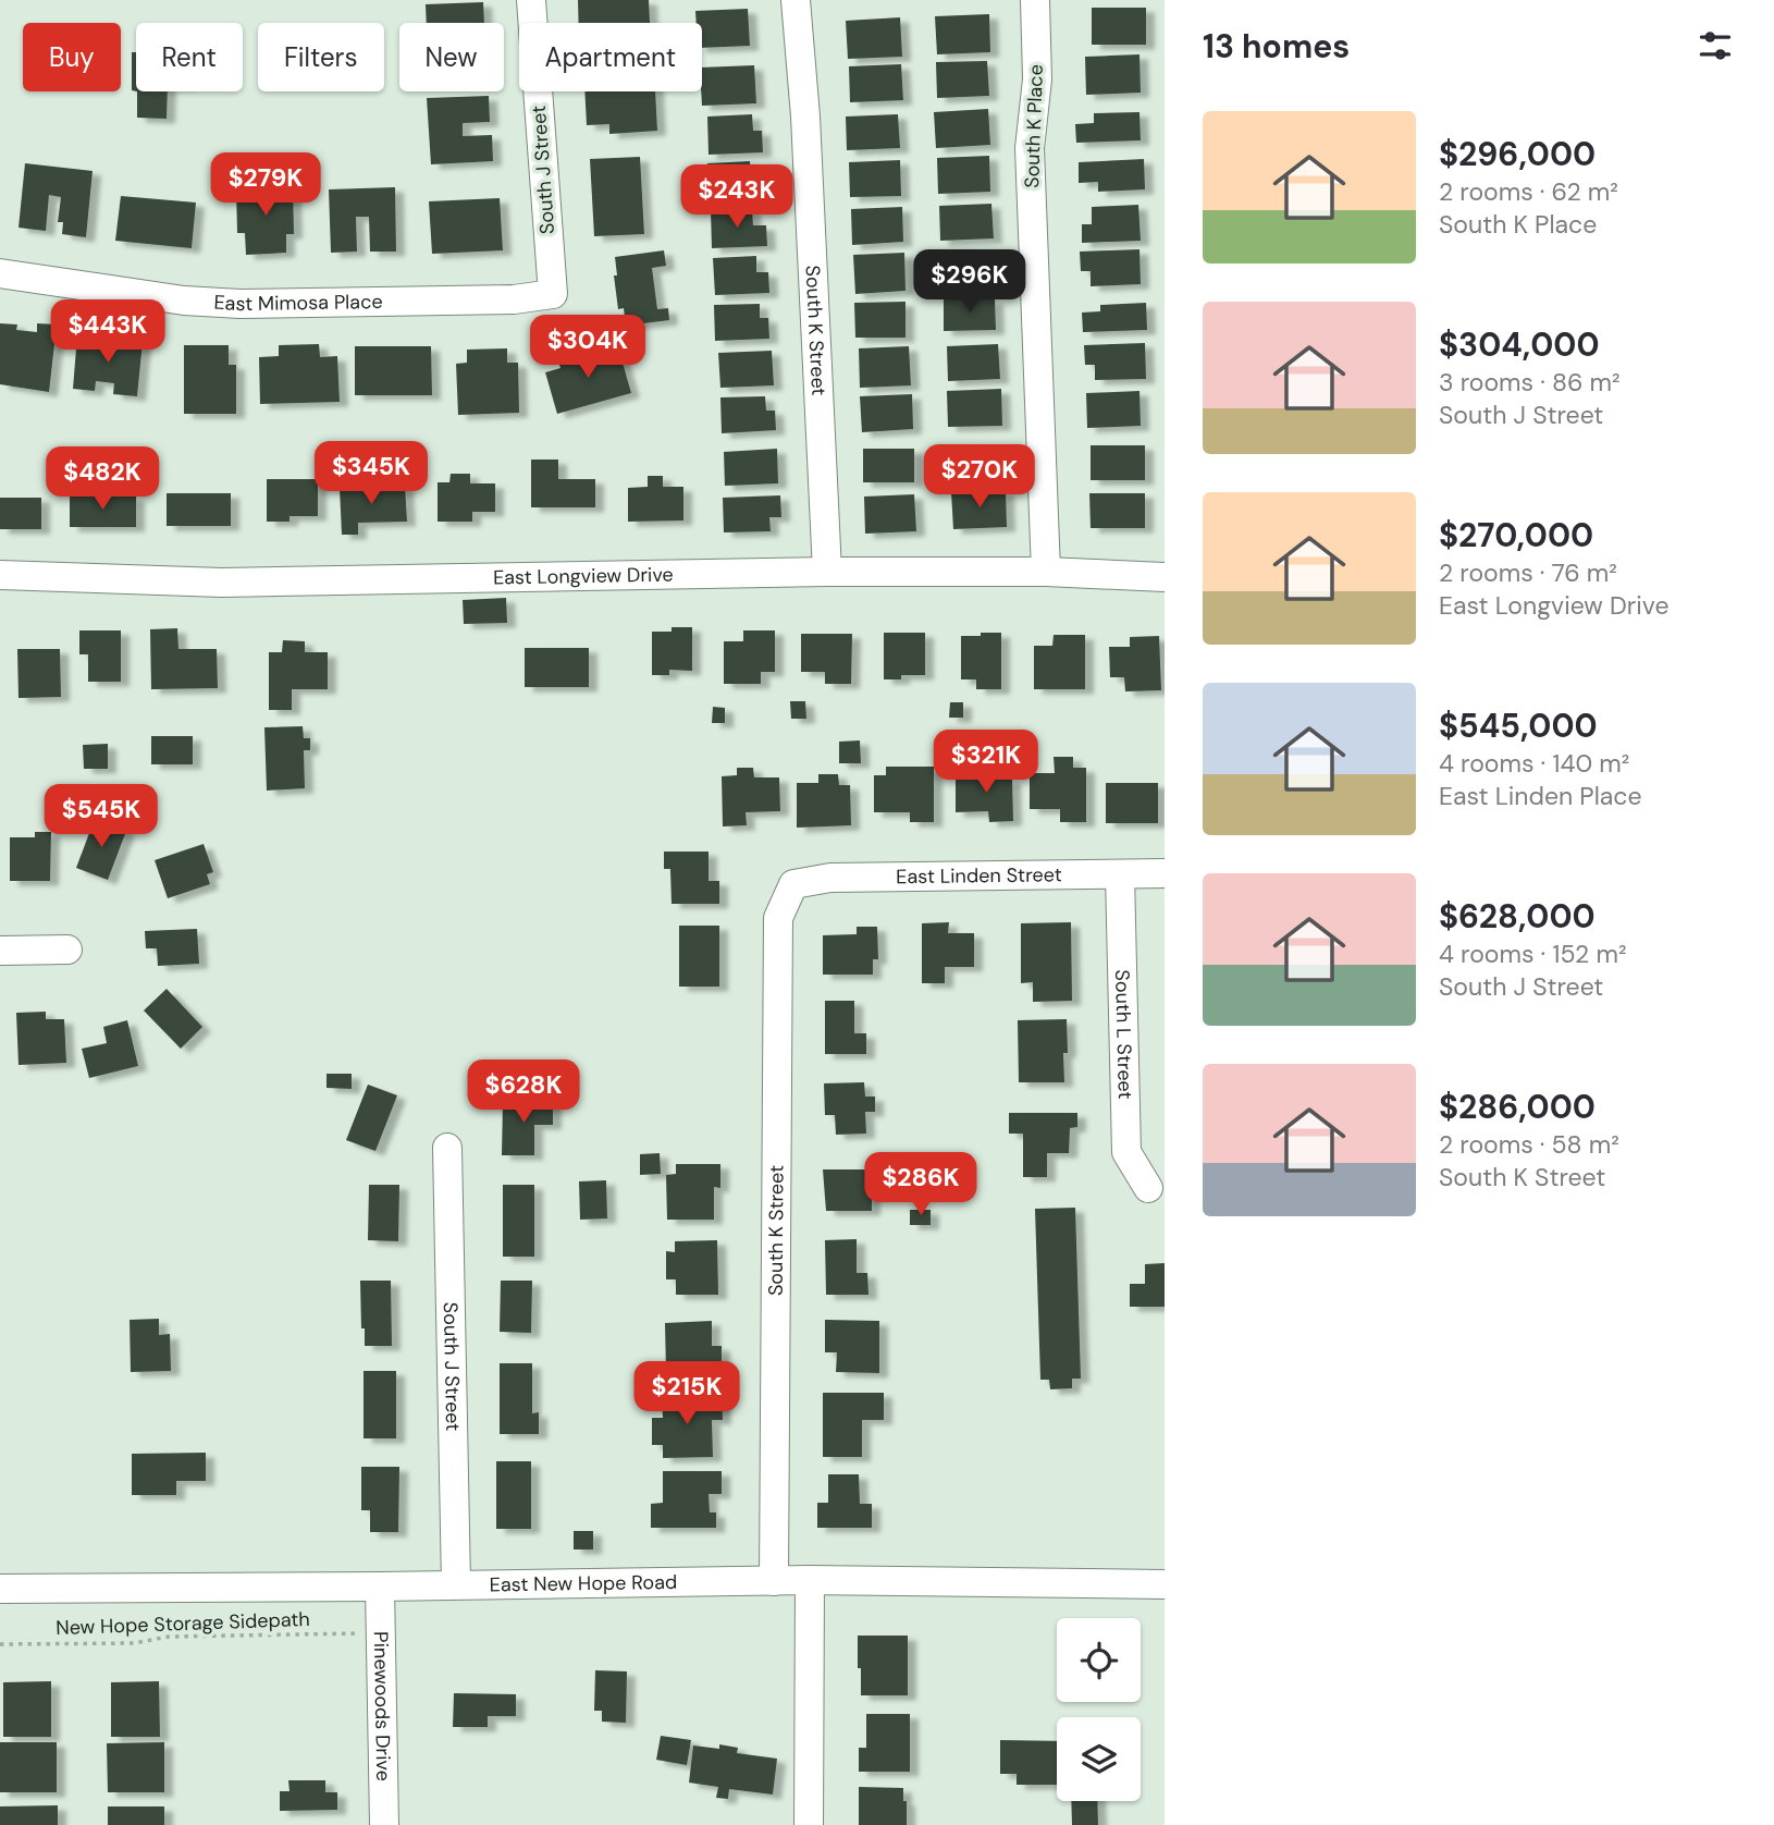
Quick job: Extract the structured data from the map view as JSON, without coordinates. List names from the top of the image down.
{
  "streets": {
    "street": [
      "South K Place",
      "South J Street",
      "East Mimosa Place",
      "South K Street",
      "East Longview Drive",
      "East Linden Street",
      "South L Street",
      "East New Hope Road",
      "Pinewoods Drive"
    ],
    "path": ["New Hope Storage Sidepath"]
  },
  "crossings": [
    ["South K Place", "East Longview Drive"],
    ["South J Street", "East Mimosa Place"],
    ["South J Street", "East New Hope Road"],
    ["South K Street", "East Longview Drive"],
    ["South K Street", "East Linden Street"],
    ["South K Street", "East New Hope Road"],
    ["East Linden Street", "South L Street"],
    ["East New Hope Road", "Pinewoods Drive"]
  ],
  "page": {
    "heading": "13 homes",
    "chip": [
      "Buy",
      "Rent",
      "Filters",
      "New",
      "Apartment"
    ],
    "list": [
      {
        "name": "$296,000",
        "note": "2 rooms · 62 m² · South K Place"
      },
      {
        "name": "$304,000",
        "note": "3 rooms · 86 m² · South J Street"
      },
      {
        "name": "$270,000",
        "note": "2 rooms · 76 m² · East Longview Drive"
      },
      {
        "name": "$545,000",
        "note": "4 rooms · 140 m² · East Linden Place"
      },
      {
        "name": "$628,000",
        "note": "4 rooms · 152 m² · South J Street"
      },
      {
        "name": "$286,000",
        "note": "2 rooms · 58 m² · South K Street"
      }
    ],
    "price": [
      "$279K",
      "$243K",
      "$296K",
      "$443K",
      "$304K",
      "$345K",
      "$270K",
      "$482K",
      "$321K",
      "$545K",
      "$628K",
      "$286K",
      "$215K"
    ]
  }
}
